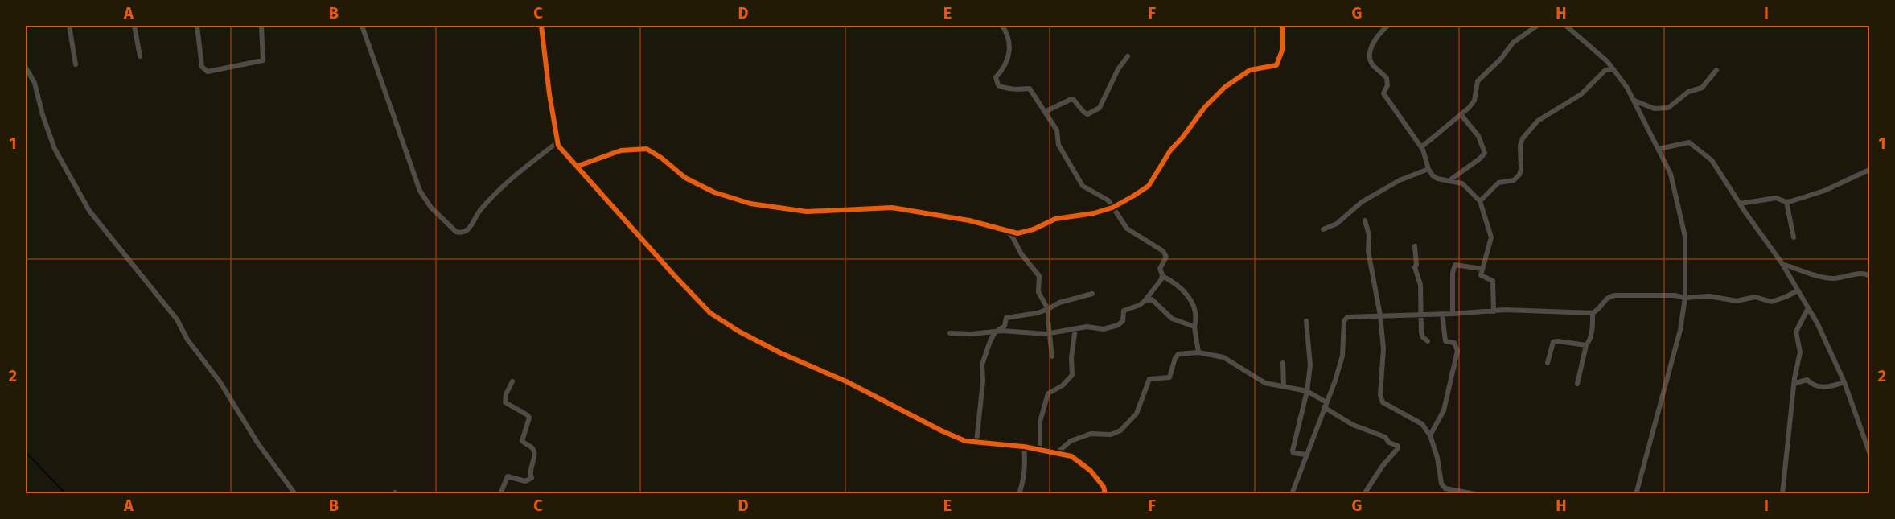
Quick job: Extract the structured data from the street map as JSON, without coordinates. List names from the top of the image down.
{
  "grid": {
    "columns": [
      "A",
      "B",
      "C",
      "D",
      "E",
      "F",
      "G",
      "H",
      "I"
    ],
    "rows": ["1", "2"]
  }
}
